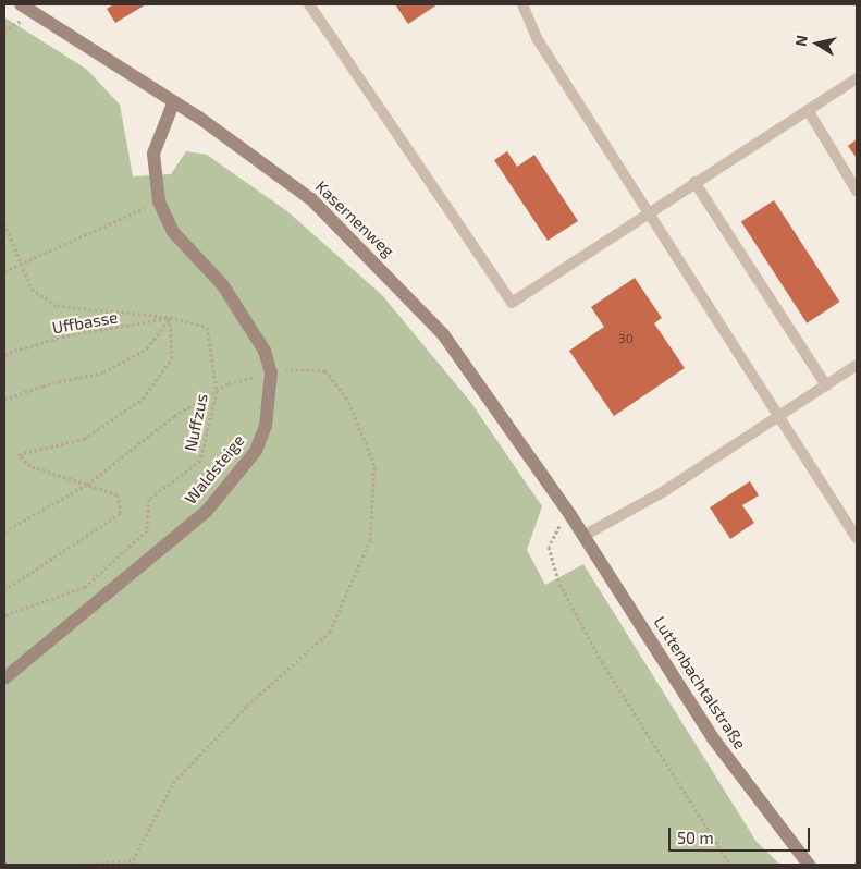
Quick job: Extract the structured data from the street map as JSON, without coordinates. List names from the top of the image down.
{
  "streets": {
    "street": ["Kasernenweg", "Waldsteige", "Luttenbachtalstraße"],
    "path": ["Uffbasse", "Nuffzus"]
  },
  "crossings": [
    ["Kasernenweg", "Waldsteige"],
    ["Kasernenweg", "Luttenbachtalstraße"],
    ["Uffbasse", "Nuffzus"]
  ],
  "house_numbers": ["30"],
  "scale_bar": "50 m",
  "north": "left"
}
